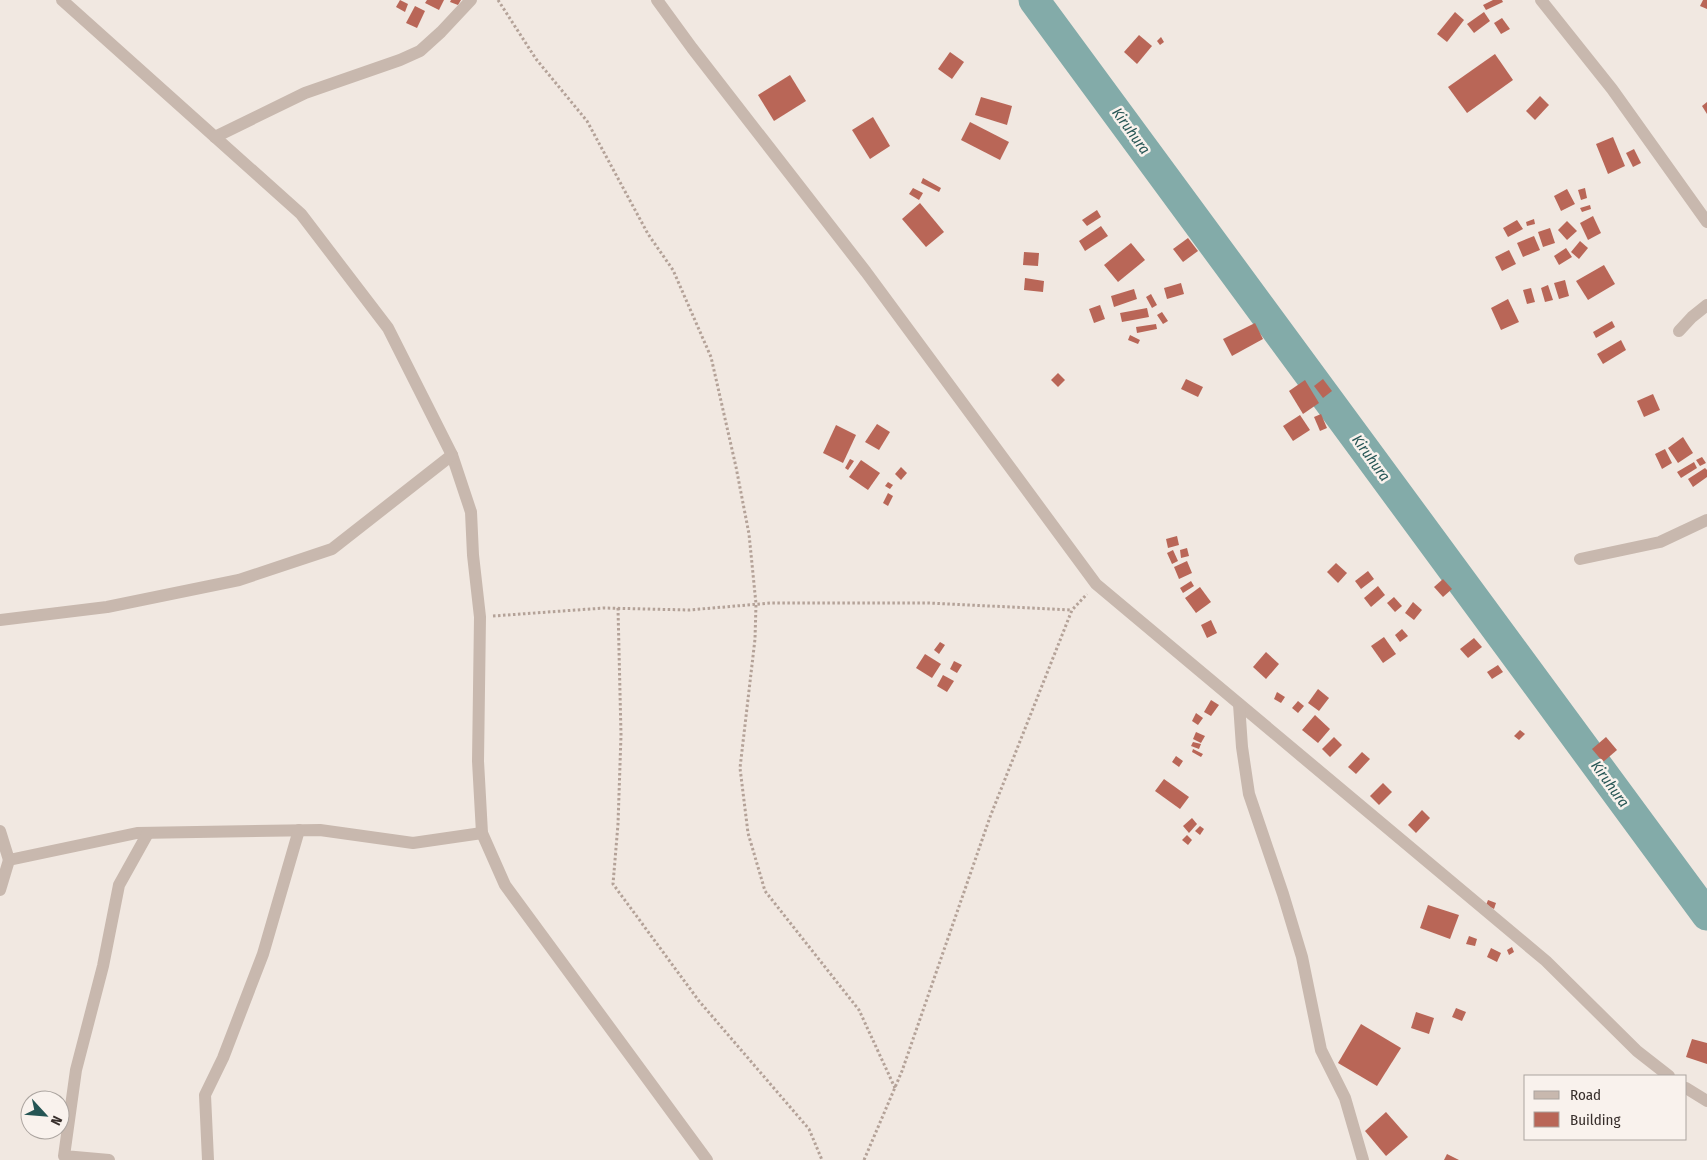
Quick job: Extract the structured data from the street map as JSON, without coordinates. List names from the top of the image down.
{
  "water": ["Kiruhura"],
  "legend": ["Road", "Building"],
  "north": "bottom right"
}
